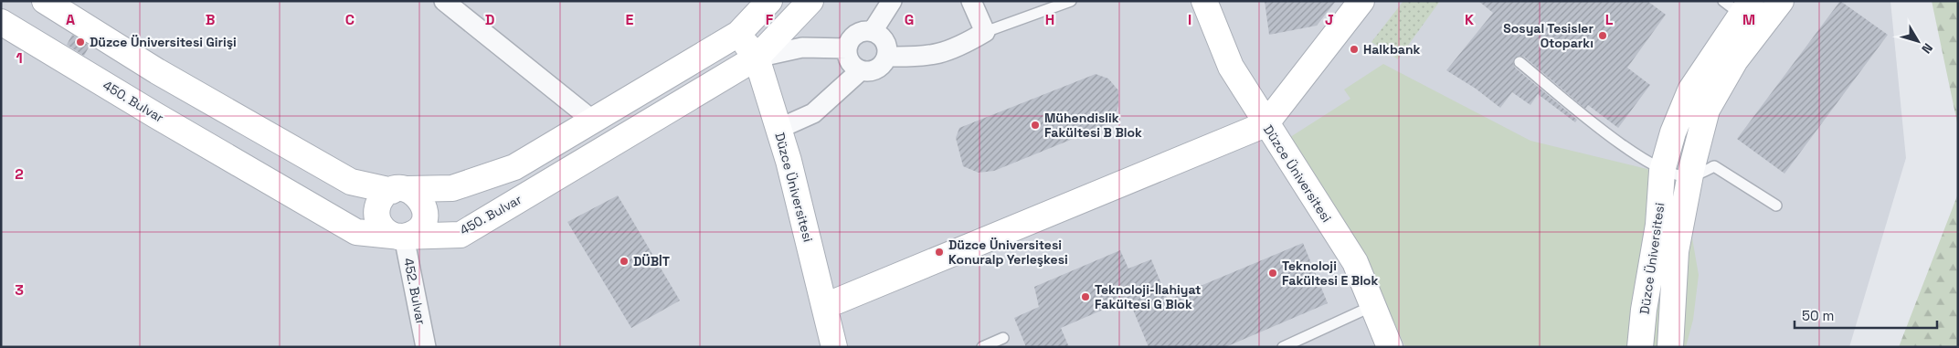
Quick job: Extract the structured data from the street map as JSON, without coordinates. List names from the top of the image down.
{
  "streets": {
    "street": ["450. Bulvar", "Düzce Üniversitesi", "452. Bulvar"]
  },
  "crossings": [
    ["450. Bulvar", "Düzce Üniversitesi"],
    ["450. Bulvar", "452. Bulvar"]
  ],
  "places": [
    "Sosyal Tesisler Otoparkı",
    "Düzce Üniversitesi Girişi",
    "Halkbank",
    "Mühendislik Fakültesi B Blok",
    "Düzce Üniversitesi Konuralp Yerleşkesi",
    "DÜBİT",
    "Teknoloji Fakültesi E Blok",
    "Teknoloji-İlahiyat Fakültesi G Blok"
  ],
  "scale_bar": "50 m",
  "north": "bottom right",
  "grid": {
    "columns": [
      "A",
      "B",
      "C",
      "D",
      "E",
      "F",
      "G",
      "H",
      "I",
      "J",
      "K",
      "L",
      "M"
    ],
    "rows": ["1", "2", "3"]
  }
}
